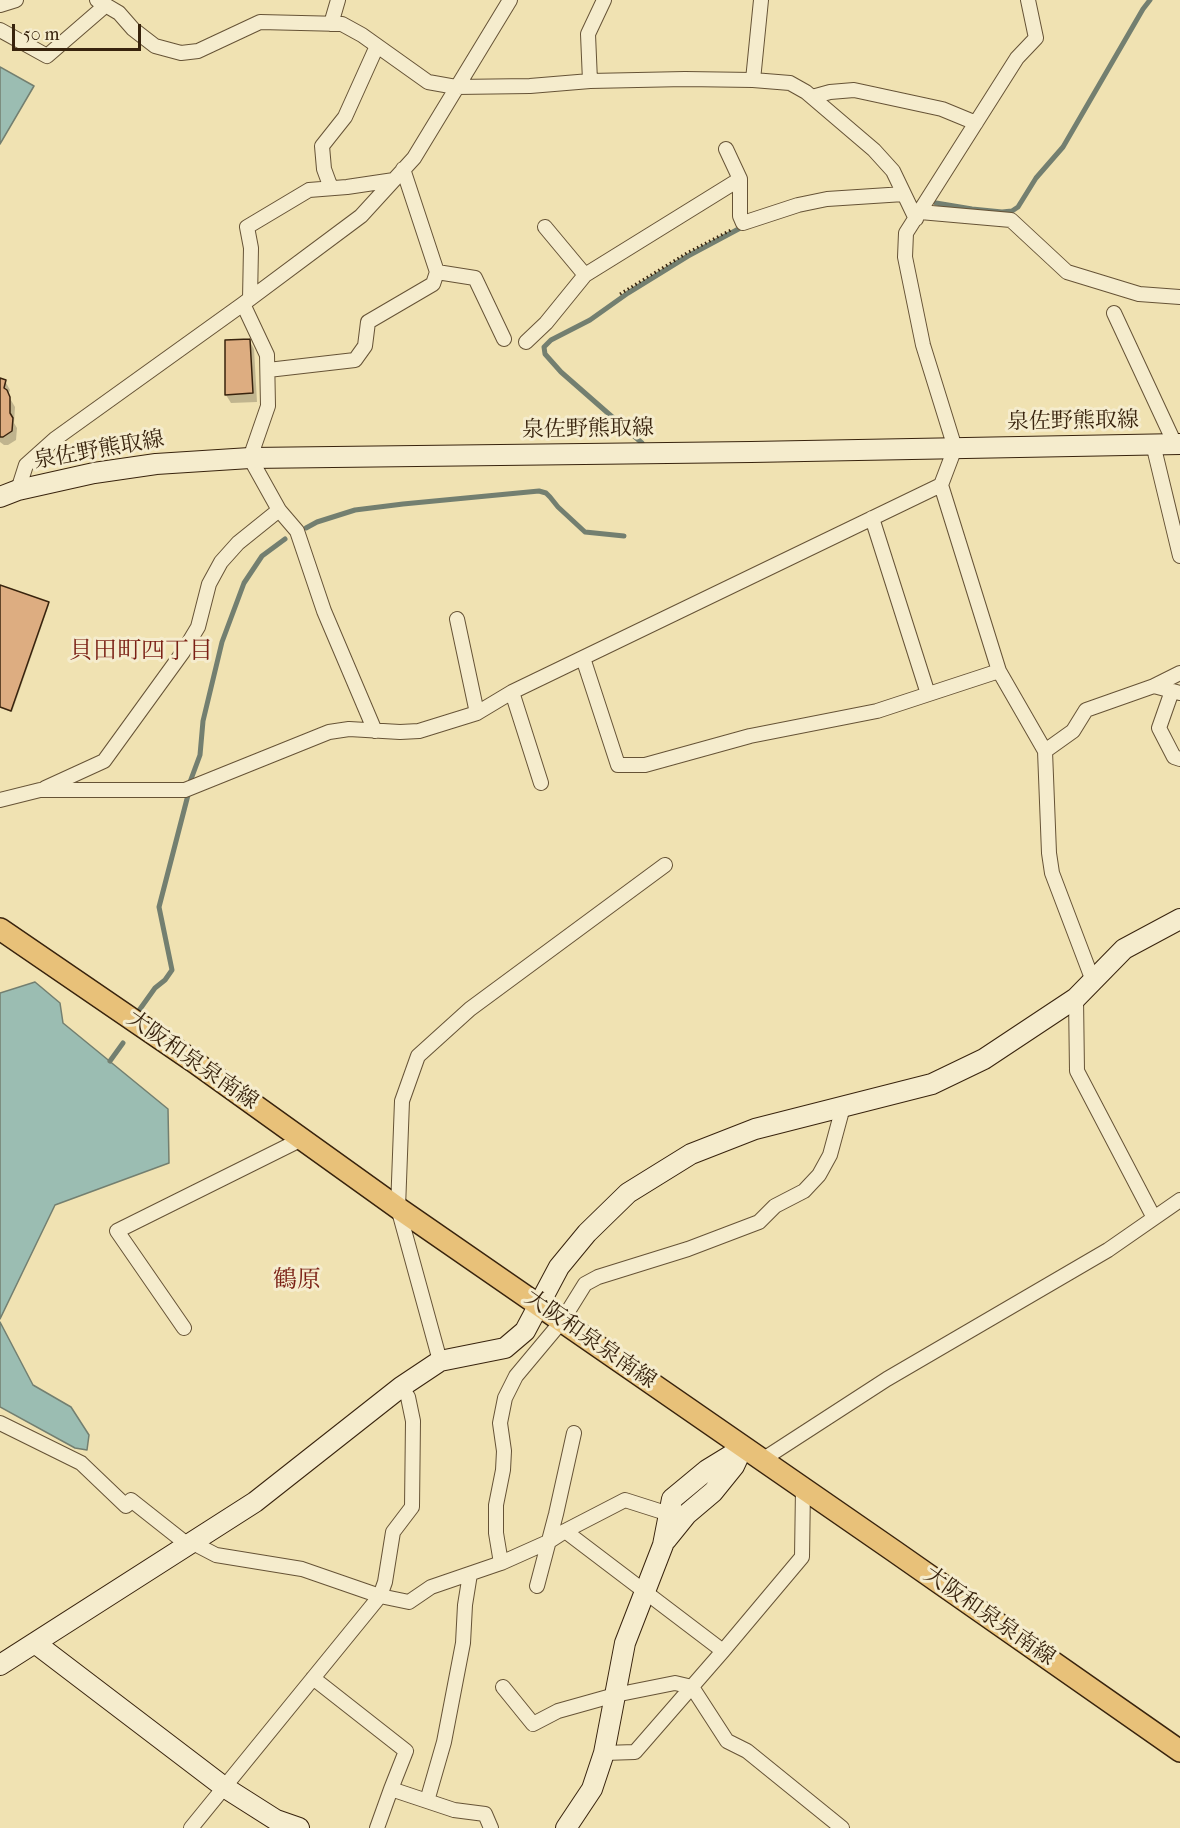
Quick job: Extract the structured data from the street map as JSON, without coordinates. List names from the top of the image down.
{
  "streets": {
    "main road": ["大阪和泉泉南線"],
    "street": ["泉佐野熊取線"]
  },
  "districts": ["貝田町四丁目", "鶴原"],
  "scale_bar": "50 m"
}
